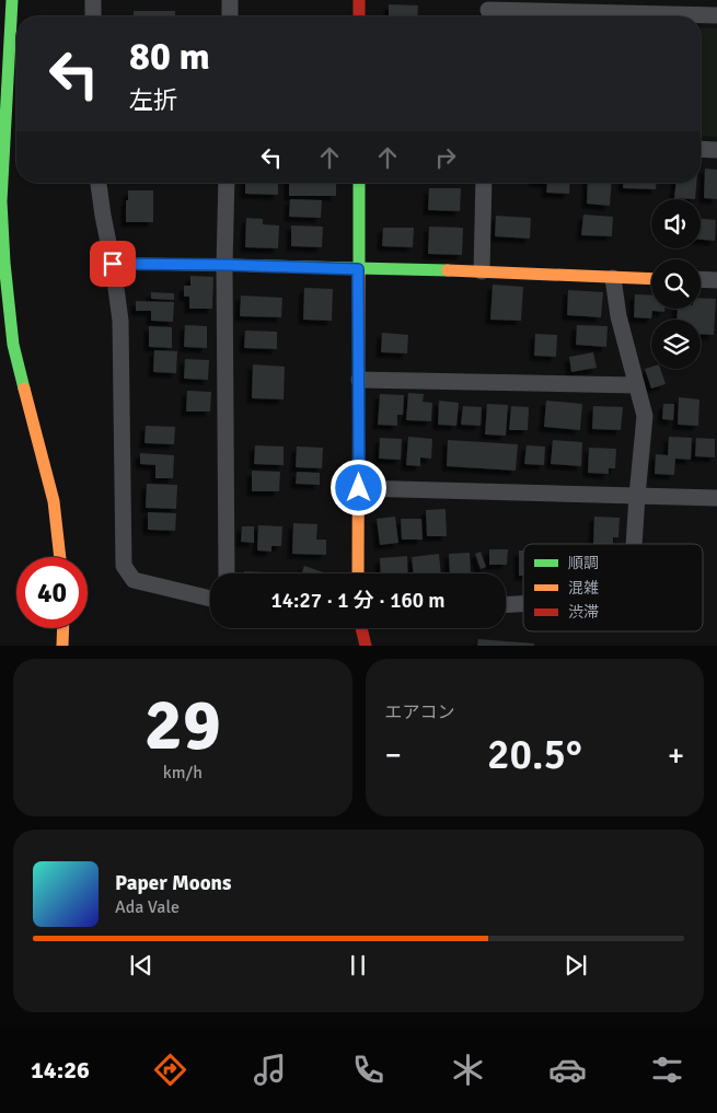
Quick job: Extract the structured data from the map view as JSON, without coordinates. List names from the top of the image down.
{
  "legend": ["順調", "混雑", "渋滞"],
  "page": {
    "turn": ["80 m", "左折"],
    "limit": "40",
    "trip": "14:27 · 1 分 · 160 m",
    "tile": [
      ["29", "km/h"],
      "エアコン"
    ],
    "heat": ["−", "20.5°", "+"],
    "song": ["Paper Moons", "Ada Vale"],
    "tabs": "14:26"
  }
}
